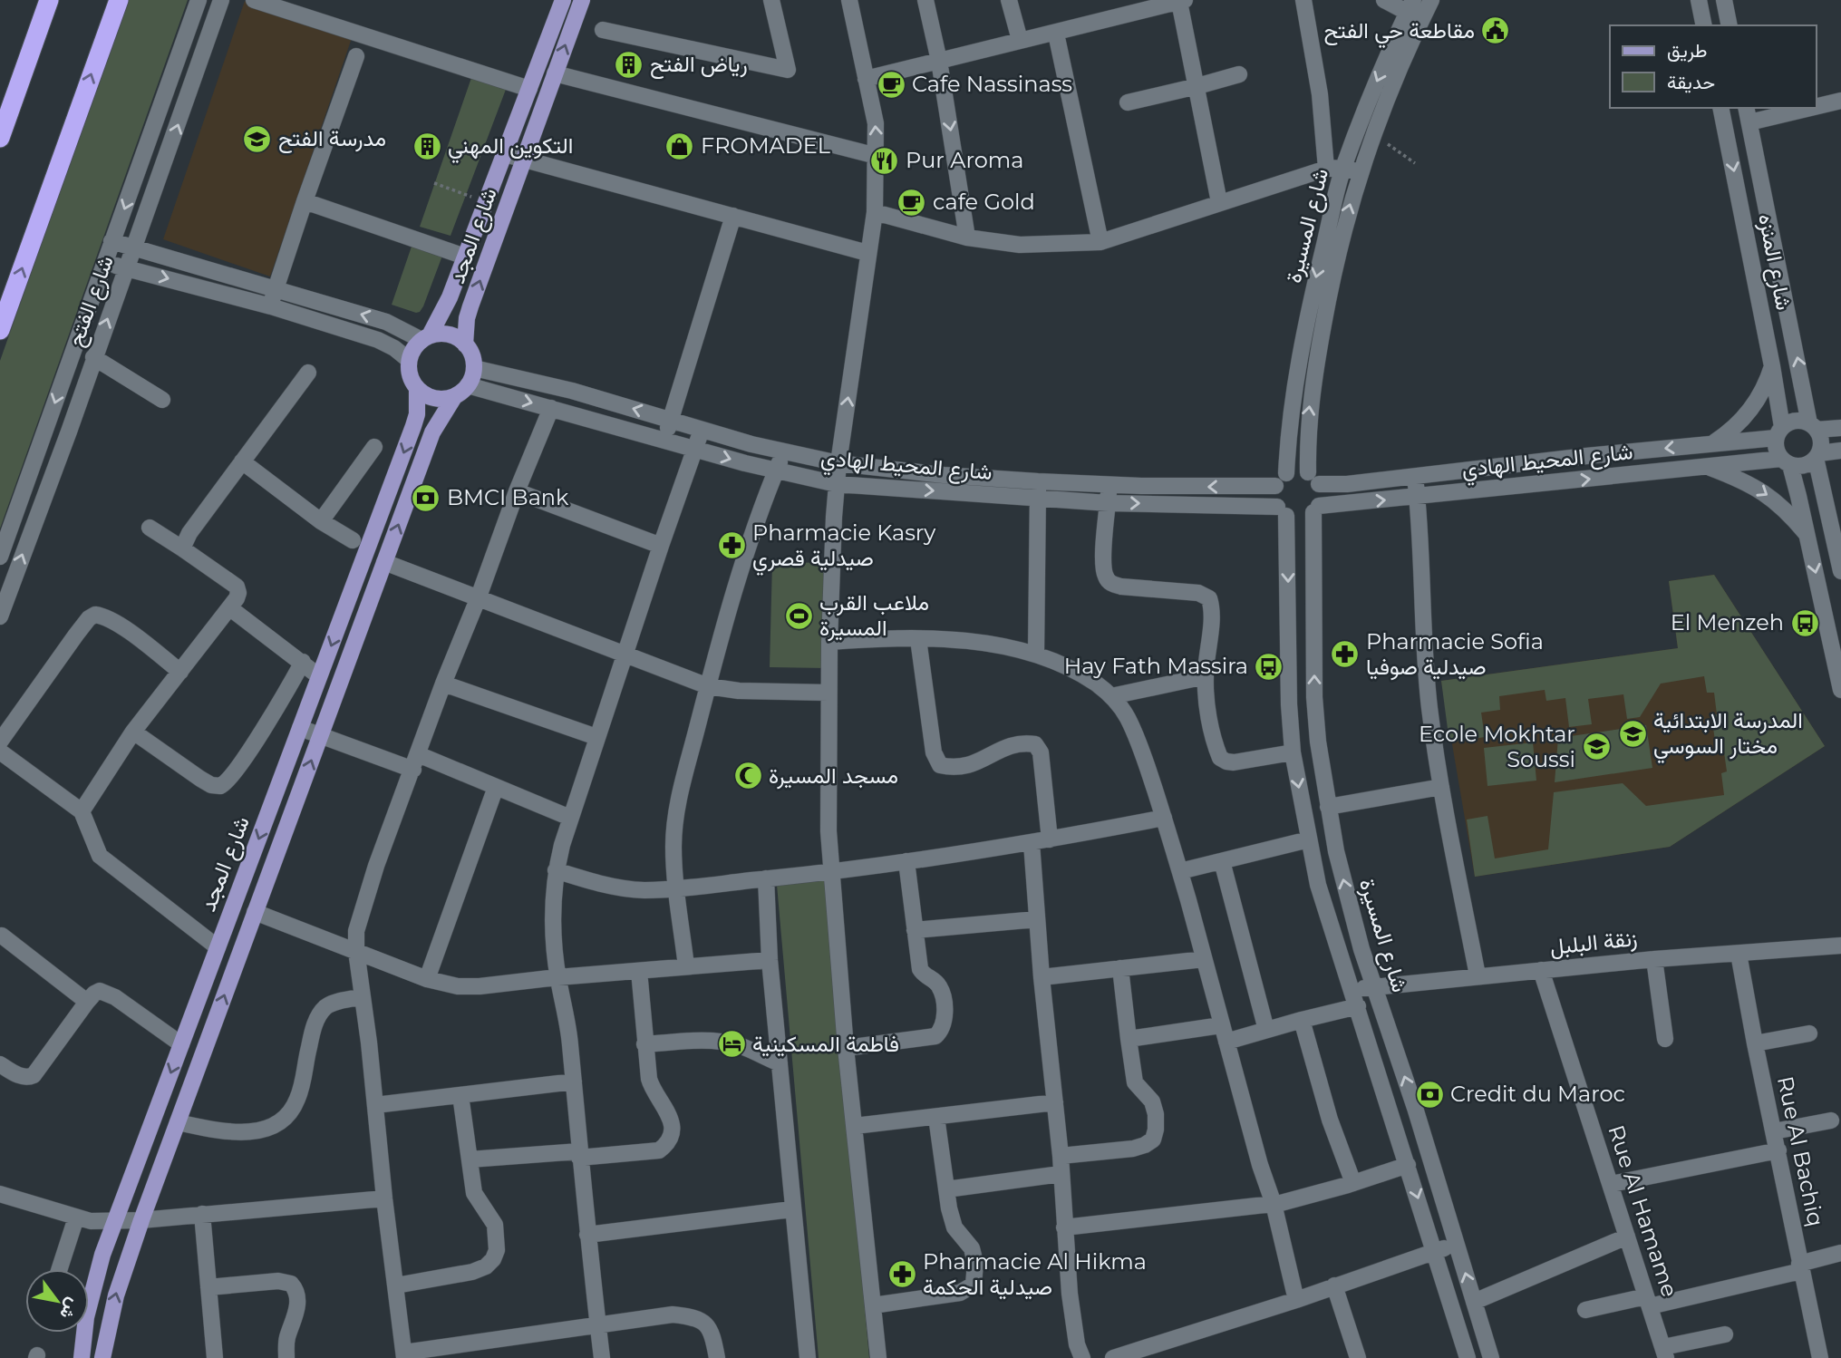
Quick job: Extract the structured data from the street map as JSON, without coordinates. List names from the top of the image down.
{
  "streets": {
    "main road": ["شارع المجد"],
    "street": [
      "شارع المسيرة",
      "شارع المنزه",
      "شارع الفتح",
      "شارع المحيط الهادي",
      "زنقة البلبل",
      "Rue Al Bachiq",
      "Rue Al Hamame"
    ]
  },
  "crossings": [
    ["شارع المسيرة", "شارع المحيط الهادي"],
    ["شارع المسيرة", "زنقة البلبل"],
    ["شارع المجد", "شارع المحيط الهادي"],
    ["شارع المنزه", "شارع المحيط الهادي"],
    ["زنقة البلبل", "Rue Al Bachiq"],
    ["زنقة البلبل", "Rue Al Hamame"]
  ],
  "places": {
    "public building": ["مقاطعة حي الفتح"],
    "building": ["رياض الفتح", "التكوين المهني"],
    "cafe": ["Cafe Nassinass", "cafe Gold"],
    "school or university": ["مدرسة الفتح", "المدرسة الابتدائية مختار السوسي", "Ecole Mokhtar Soussi"],
    "shop": ["FROMADEL"],
    "restaurant": ["Pur Aroma"],
    "bank": ["BMCI Bank", "Credit du Maroc"],
    "pharmacy": ["Pharmacie Kasry صيدلية قصري", "Pharmacie Sofia صيدلية صوفيا", "Pharmacie Al Hikma صيدلية الحكمة"],
    "sports": ["ملاعب القرب المسيرة"],
    "bus stop": ["El Menzeh", "Hay Fath Massira"],
    "mosque": ["مسجد المسيرة"],
    "hotel": ["فاطمة المسكينية"]
  },
  "legend": ["طريق", "حديقة"],
  "north": "bottom right"
}
